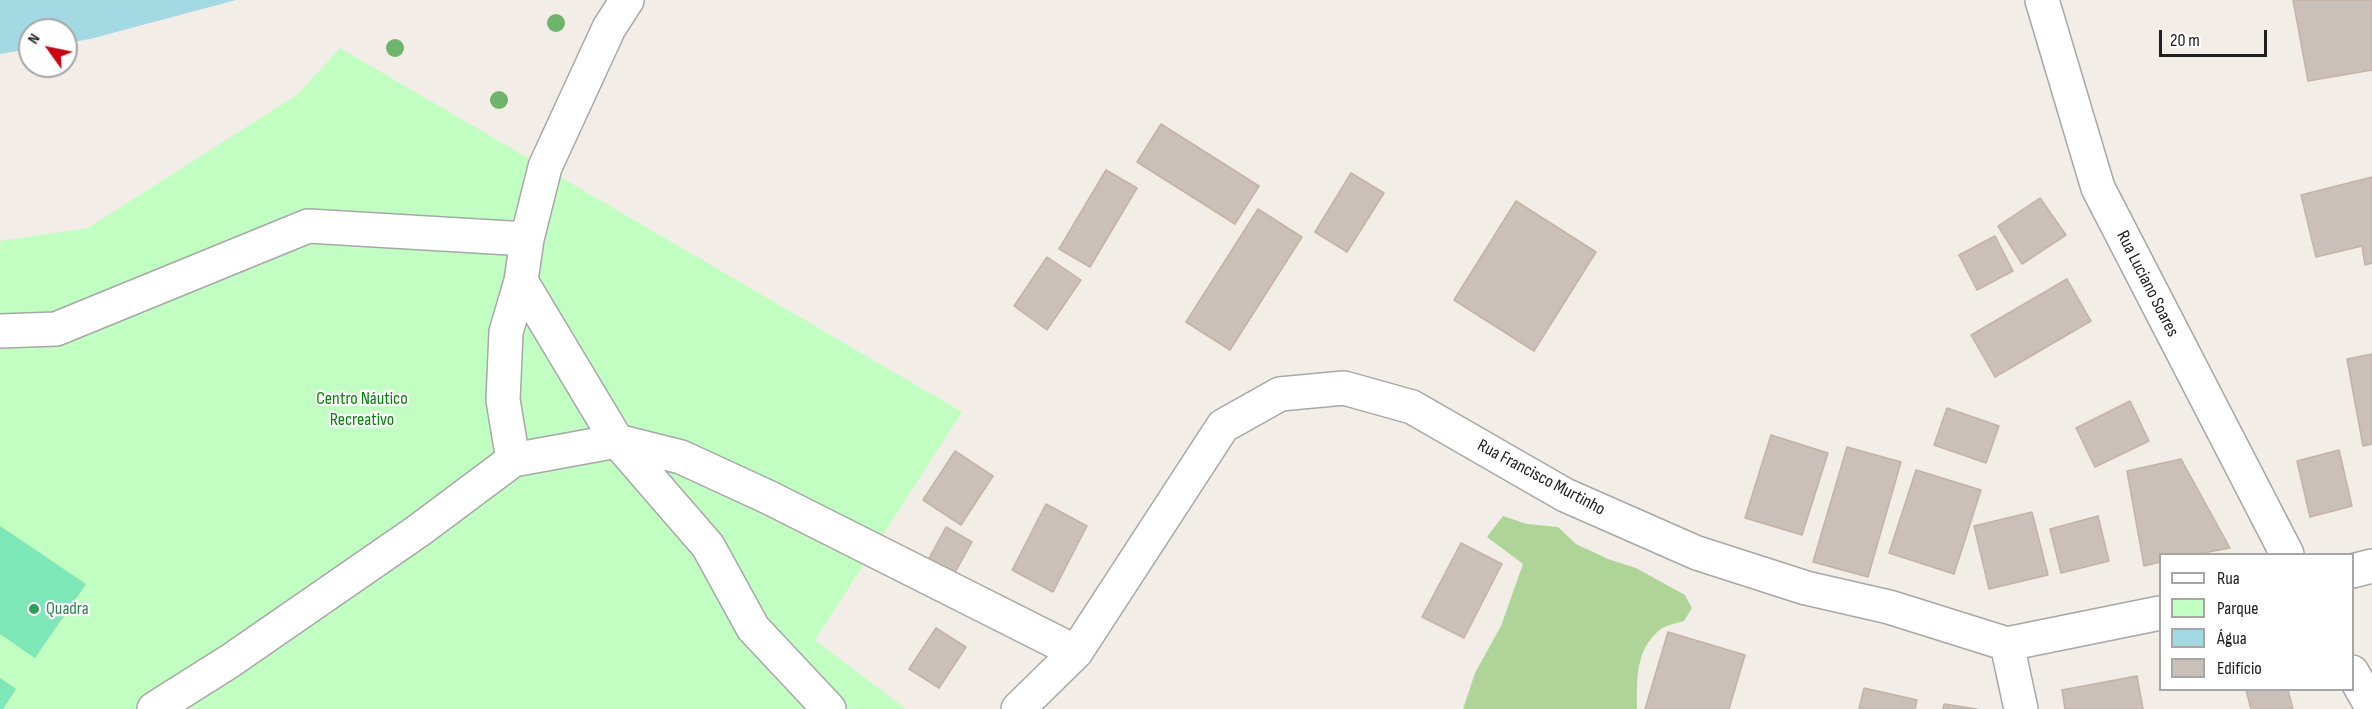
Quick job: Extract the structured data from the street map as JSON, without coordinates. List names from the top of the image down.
{
  "streets": {
    "street": ["Rua Luciano Soares", "Rua Francisco Murtinho"]
  },
  "parks": ["Centro Náutico Recreativo"],
  "places": ["Quadra"],
  "legend": [
    "Rua",
    "Parque",
    "Água",
    "Edifício"
  ],
  "scale_bar": "20 m",
  "north": "top left"
}
